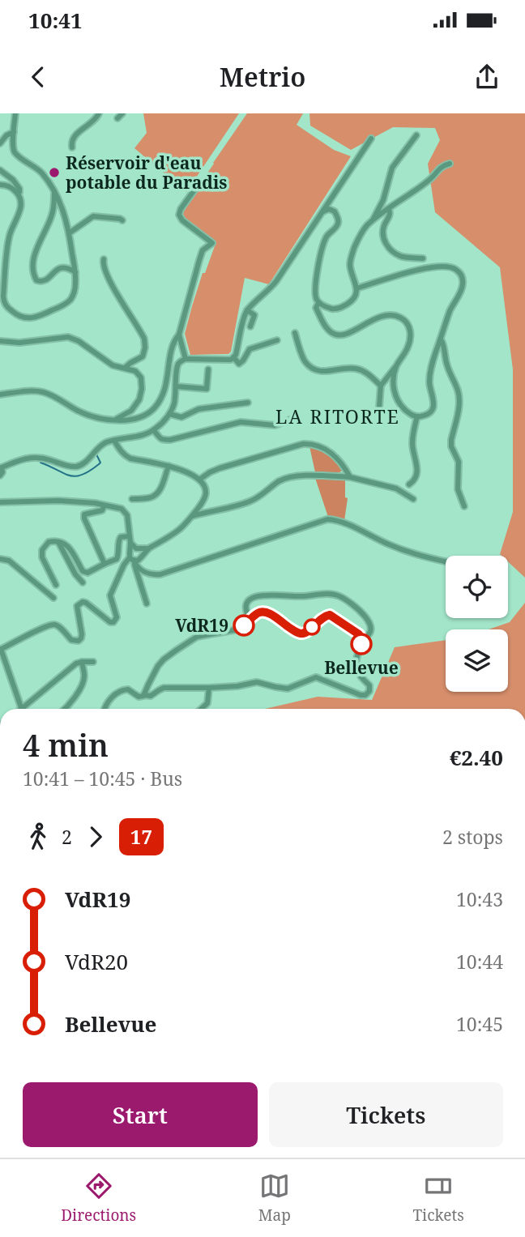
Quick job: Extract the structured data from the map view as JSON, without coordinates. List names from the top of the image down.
{
  "districts": ["LA RITORTE"],
  "places": ["Réservoir d'eau potable du Paradis", "VdR19", "Bellevue"],
  "lines": ["bus line 17"],
  "page": {
    "status": "10:41",
    "header": "Metrio",
    "heading": ["4 min", "10:41 – 10:45 · Bus", "€2.40"],
    "legs": ["2", "17", "2 stops"],
    "list": [
      {
        "name": "VdR19",
        "value": "10:43"
      },
      {
        "name": "VdR20",
        "value": "10:44"
      },
      {
        "name": "Bellevue",
        "value": "10:45"
      }
    ],
    "buttons": ["Start", "Tickets"],
    "tabs": ["Directions", "Map", "Tickets"]
  }
}
